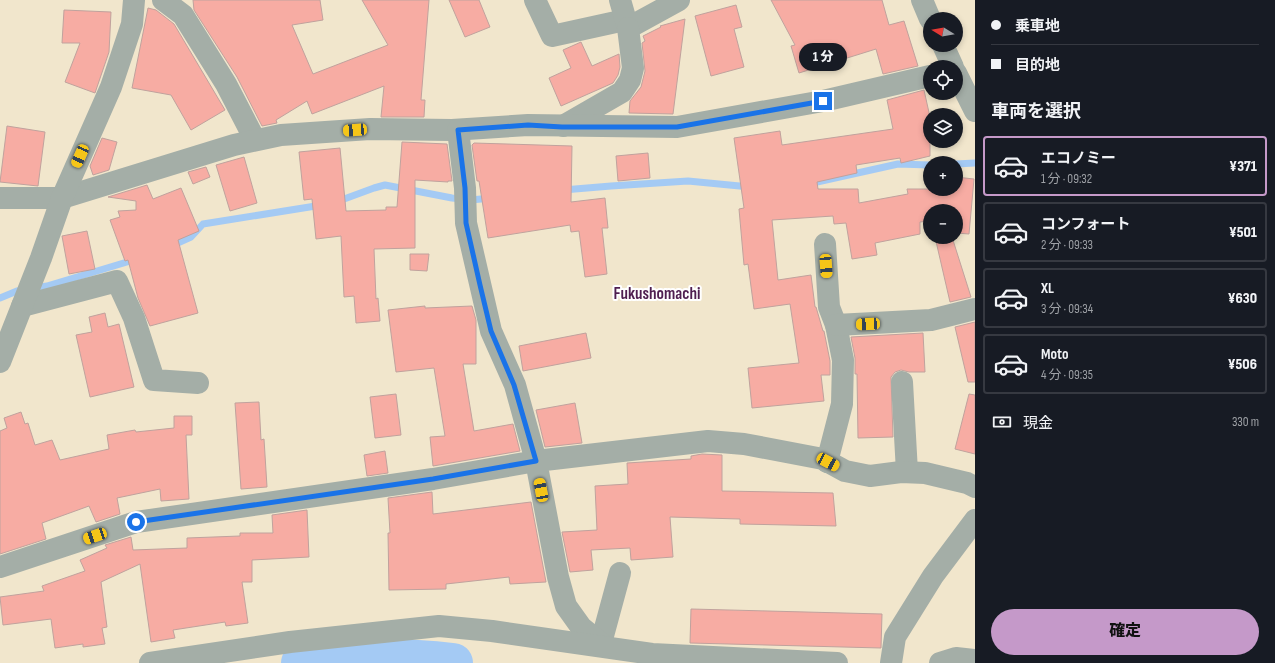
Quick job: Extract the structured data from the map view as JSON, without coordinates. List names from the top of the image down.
{
  "districts": ["Fukushomachi"],
  "north": "left",
  "page": {
    "banner": ["乗車地", "目的地"],
    "map_buttons": ["+", "−"],
    "bubble": "1 分",
    "heading": "車両を選択",
    "list": [
      {
        "name": "エコノミー",
        "note": "1 分 · 09:32",
        "value": "¥371"
      },
      {
        "name": "コンフォート",
        "note": "2 分 · 09:33",
        "value": "¥501"
      },
      {
        "name": "XL",
        "note": "3 分 · 09:34",
        "value": "¥630"
      },
      {
        "name": "Moto",
        "note": "4 分 · 09:35",
        "value": "¥506"
      }
    ],
    "pay": ["現金", "330 m"],
    "buttons": "確定"
  }
}
